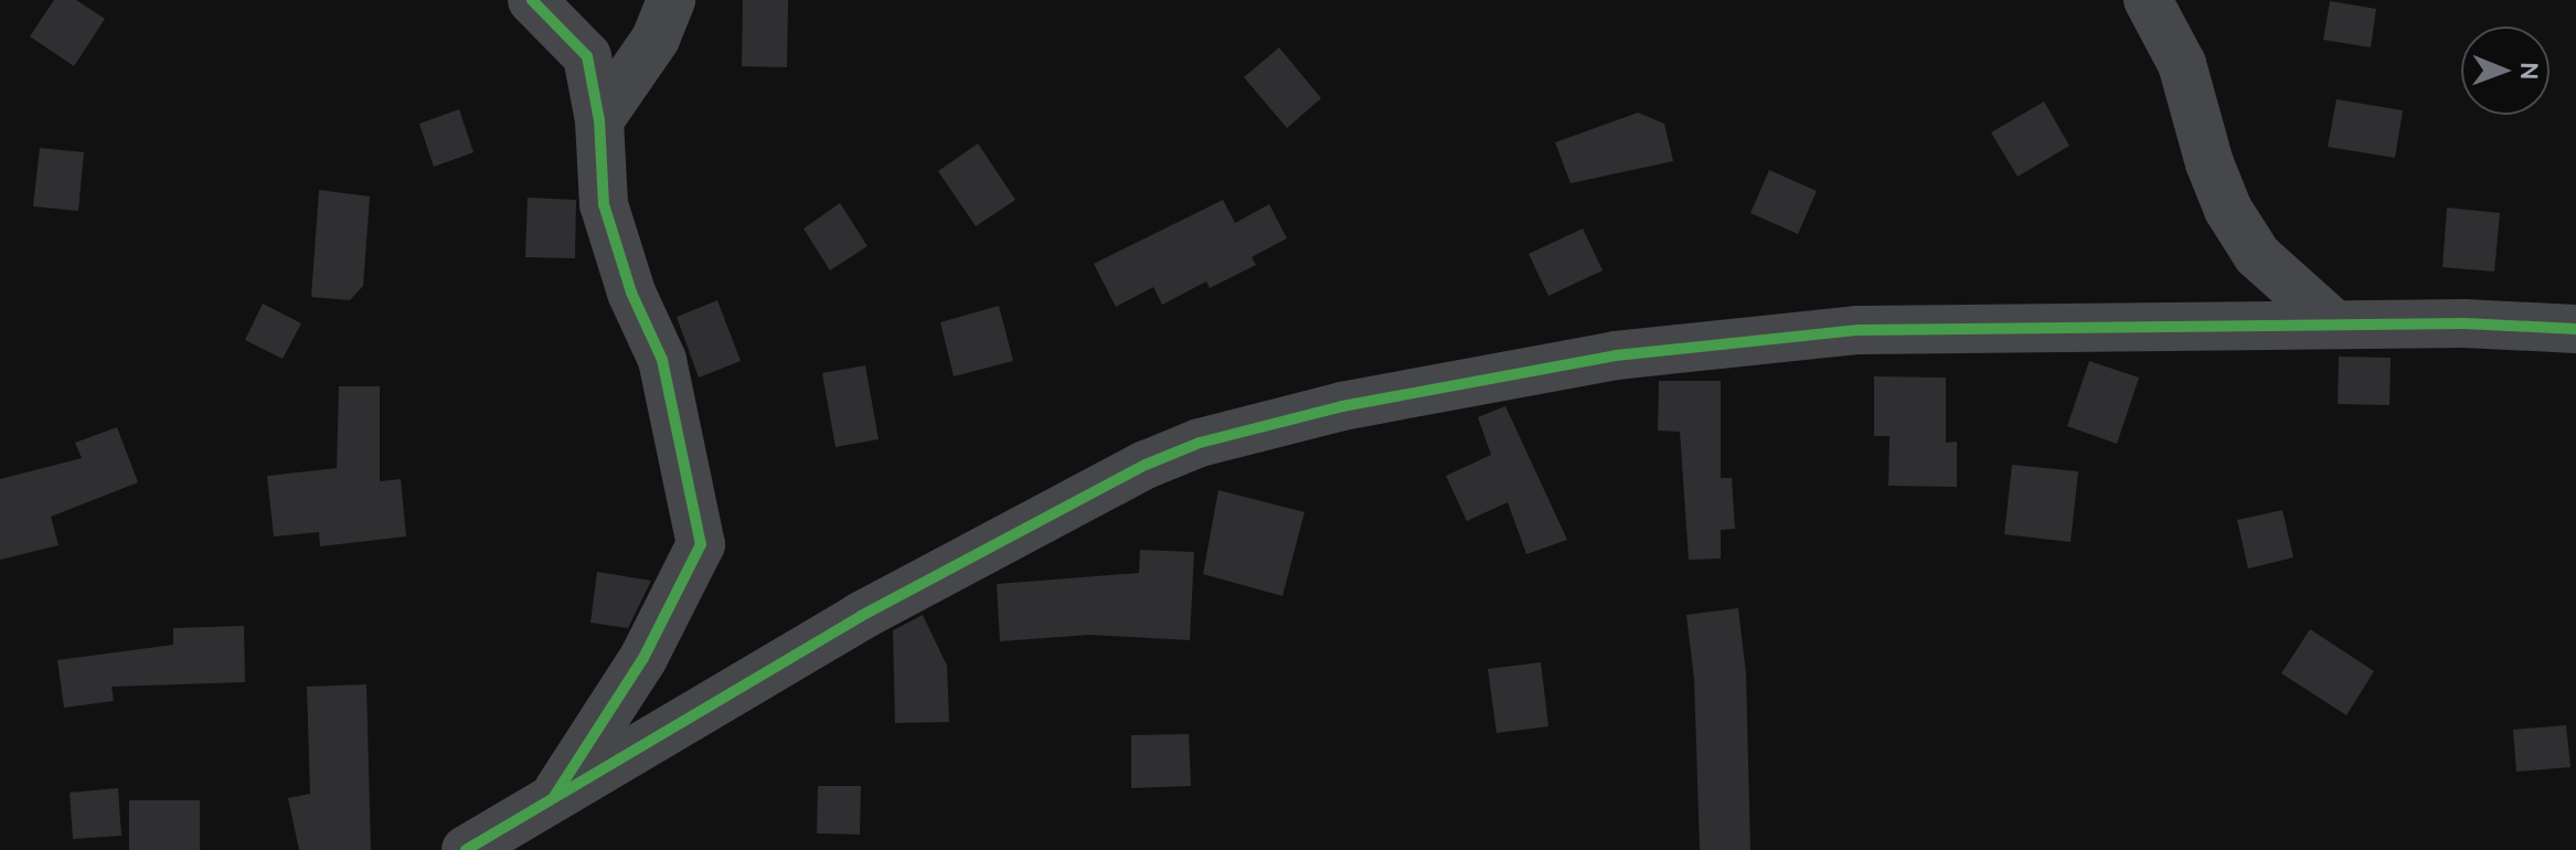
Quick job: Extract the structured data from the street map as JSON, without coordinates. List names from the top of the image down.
{
  "north": "right"
}
